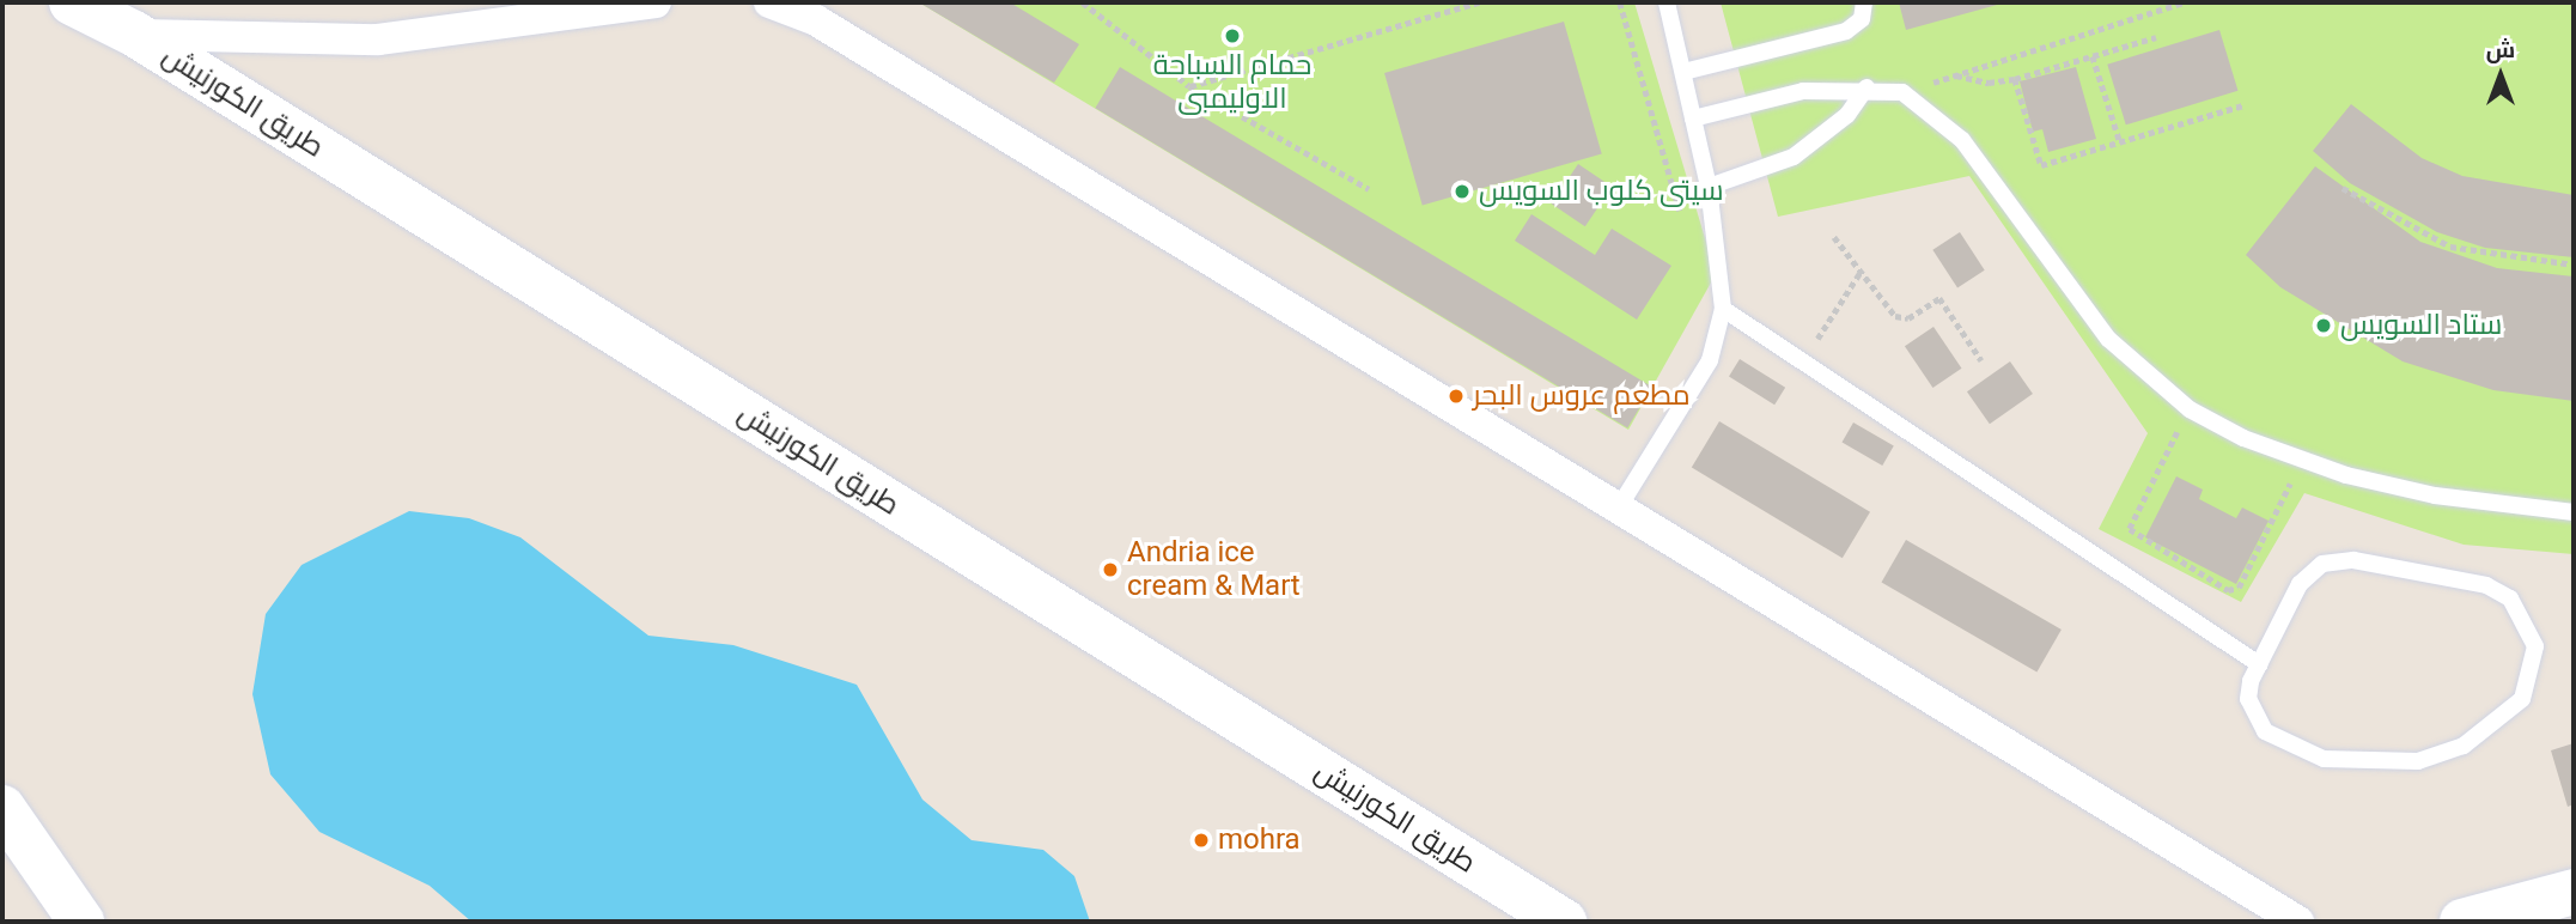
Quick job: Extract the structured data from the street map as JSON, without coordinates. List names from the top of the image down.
{
  "streets": {
    "main road": ["طريق الكورنيش"]
  },
  "places": [
    "حمام السباحة الاوليمبى",
    "سيتى كلوب السويس",
    "ستاد السويس",
    "مطعم عروس البحر",
    "Andria ice cream & Mart",
    "mohra"
  ],
  "north": "top"
}
